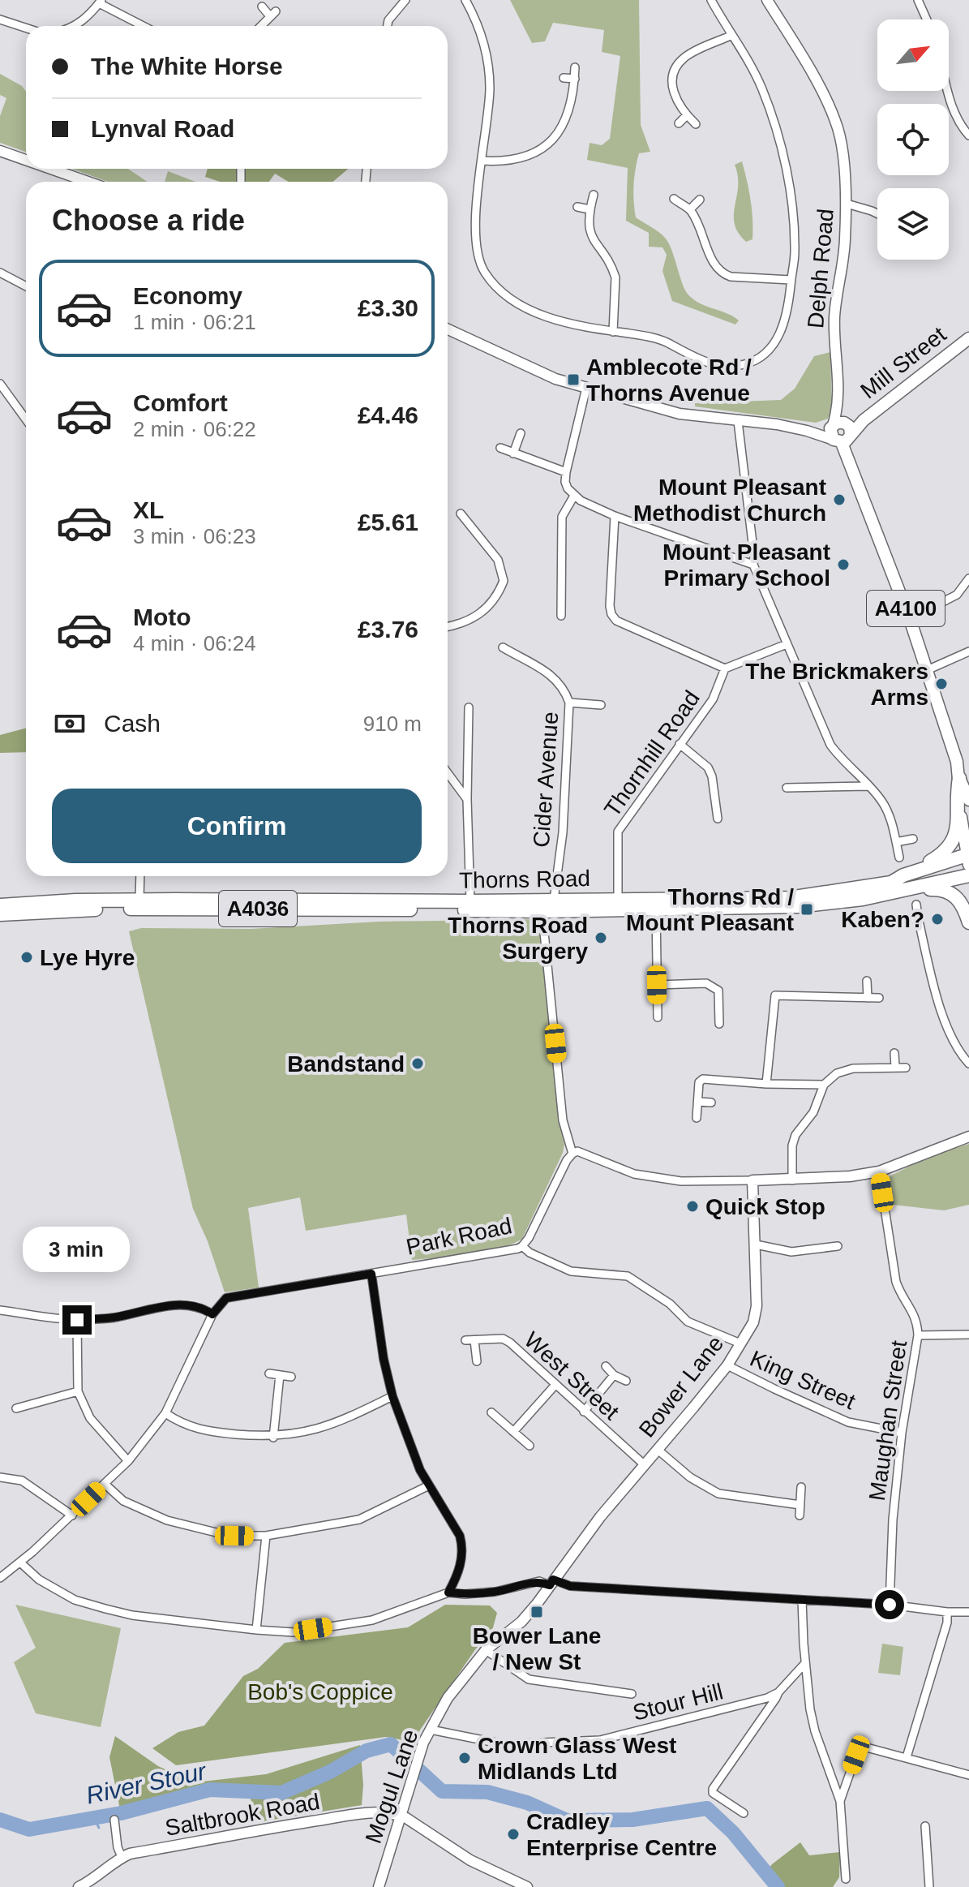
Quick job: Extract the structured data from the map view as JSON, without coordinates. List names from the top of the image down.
{
  "streets": {
    "highway": ["Thorns Road", "A4036"],
    "main road": ["Mill Street", "A4100"],
    "street": [
      "Delph Road",
      "Thornhill Road",
      "Cider Avenue",
      "Park Road",
      "West Street",
      "King Street",
      "Bower Lane",
      "Maughan Street",
      "Stour Hill",
      "Mogul Lane",
      "Saltbrook Road"
    ]
  },
  "crossings": [
    ["Delph Road", "Mill Street"],
    ["Delph Road", "A4100"],
    ["Mill Street", "A4100"],
    ["A4100", "Thorns Road"],
    ["Thornhill Road", "Thorns Road"],
    ["Cider Avenue", "Thorns Road"],
    ["West Street", "Bower Lane"],
    ["King Street", "Bower Lane"],
    ["King Street", "Maughan Street"],
    ["Bower Lane", "Mogul Lane"],
    ["Stour Hill", "Mogul Lane"],
    ["Mogul Lane", "Saltbrook Road"]
  ],
  "water": ["River Stour"],
  "parks": ["Bob's Coppice"],
  "places": {
    "transit": ["Amblecote Rd / Thorns Avenue", "Thorns Rd / Mount Pleasant", "Bower Lane / New St"],
    "other": [
      "Mount Pleasant Methodist Church",
      "Mount Pleasant Primary School",
      "The Brickmakers Arms",
      "Kaben?",
      "Thorns Road Surgery",
      "Lye Hyre",
      "Bandstand",
      "Quick Stop",
      "Crown Glass West Midlands Ltd",
      "Cradley Enterprise Centre"
    ]
  },
  "north": "top right",
  "page": {
    "banner": ["The White Horse", "Lynval Road"],
    "heading": "Choose a ride",
    "list": [
      {
        "name": "Economy",
        "note": "1 min · 06:21",
        "value": "£3.30"
      },
      {
        "name": "Comfort",
        "note": "2 min · 06:22",
        "value": "£4.46"
      },
      {
        "name": "XL",
        "note": "3 min · 06:23",
        "value": "£5.61"
      },
      {
        "name": "Moto",
        "note": "4 min · 06:24",
        "value": "£3.76"
      }
    ],
    "pay": ["Cash", "910 m"],
    "buttons": "Confirm",
    "bubble": "3 min"
  }
}
